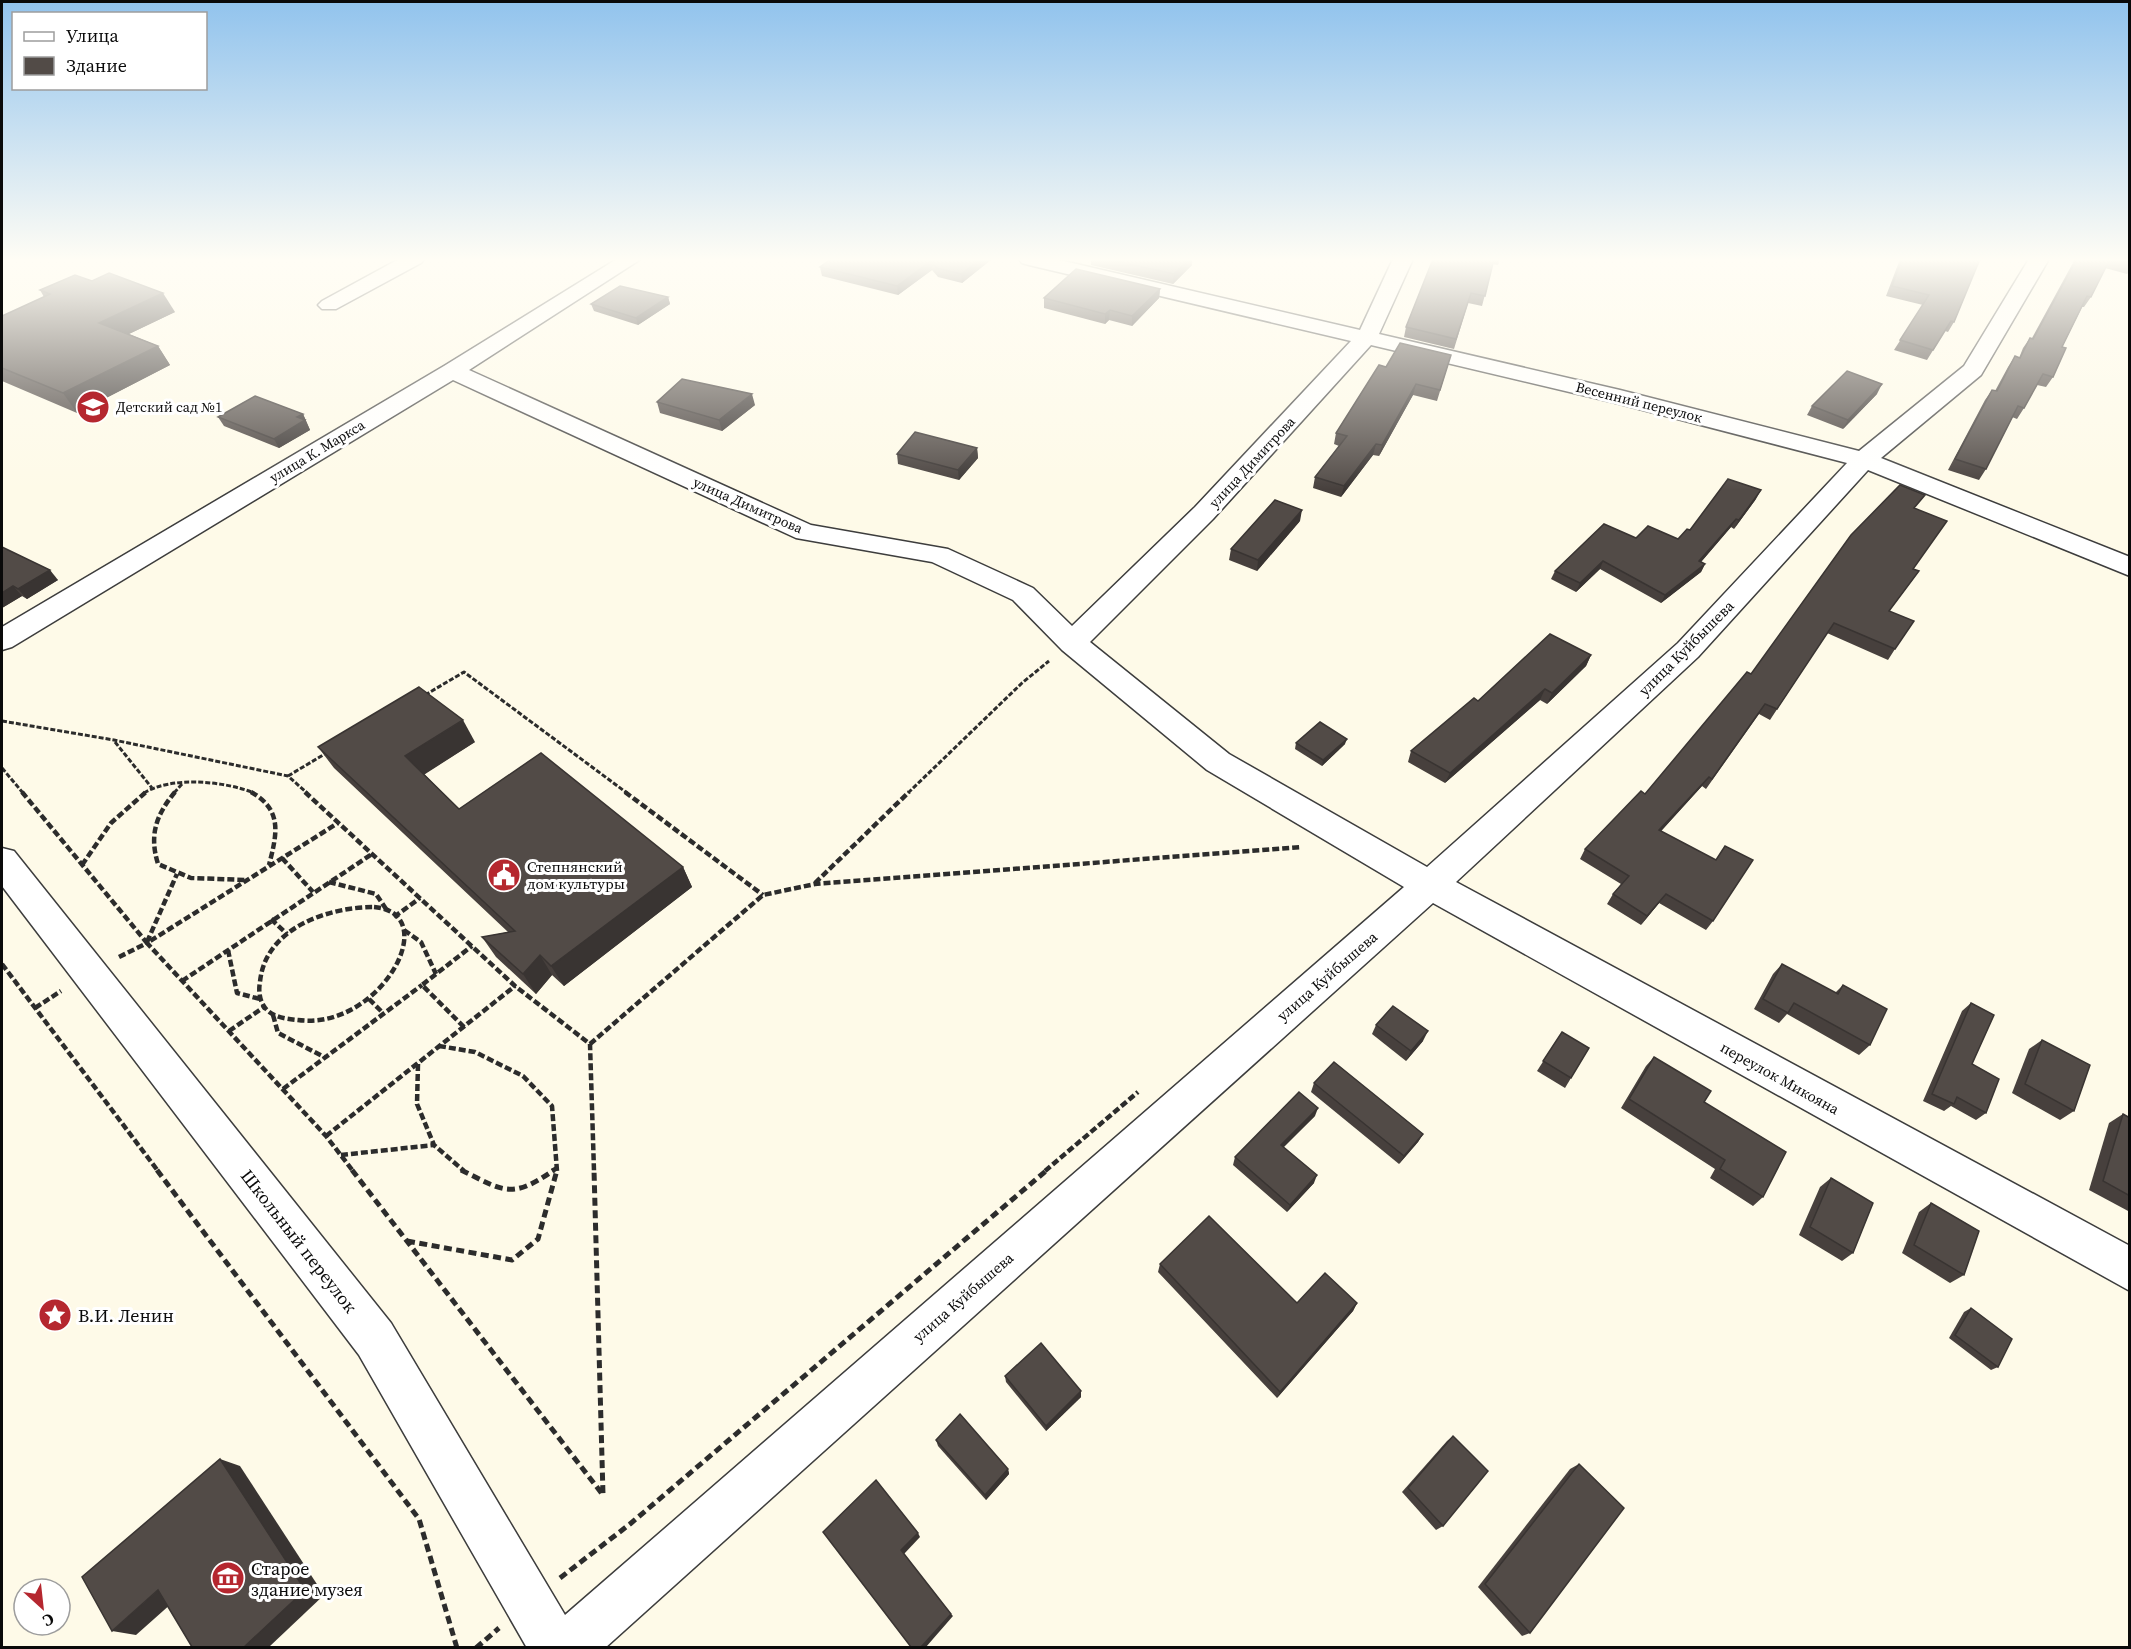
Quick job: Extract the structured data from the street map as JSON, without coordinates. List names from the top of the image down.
{
  "streets": {
    "street": [
      "Весенний переулок",
      "улица К. Маркса",
      "улица Димитрова",
      "улица Куйбышева",
      "переулок Микояна",
      "Школьный переулок"
    ]
  },
  "crossings": [
    ["Весенний переулок", "улица Димитрова"],
    ["Весенний переулок", "улица Куйбышева"],
    ["улица К. Маркса", "улица Димитрова"],
    ["улица Димитрова", "улица Куйбышева"],
    ["улица Димитрова", "переулок Микояна"],
    ["улица Куйбышева", "переулок Микояна"]
  ],
  "places": {
    "school or university": ["Детский сад №1"],
    "public building": ["Степнянский дом культуры"],
    "place": ["В.И. Ленин"],
    "museum": ["Старое здание музея"]
  },
  "legend": ["Улица", "Здание"],
  "north": "bottom right"
}
